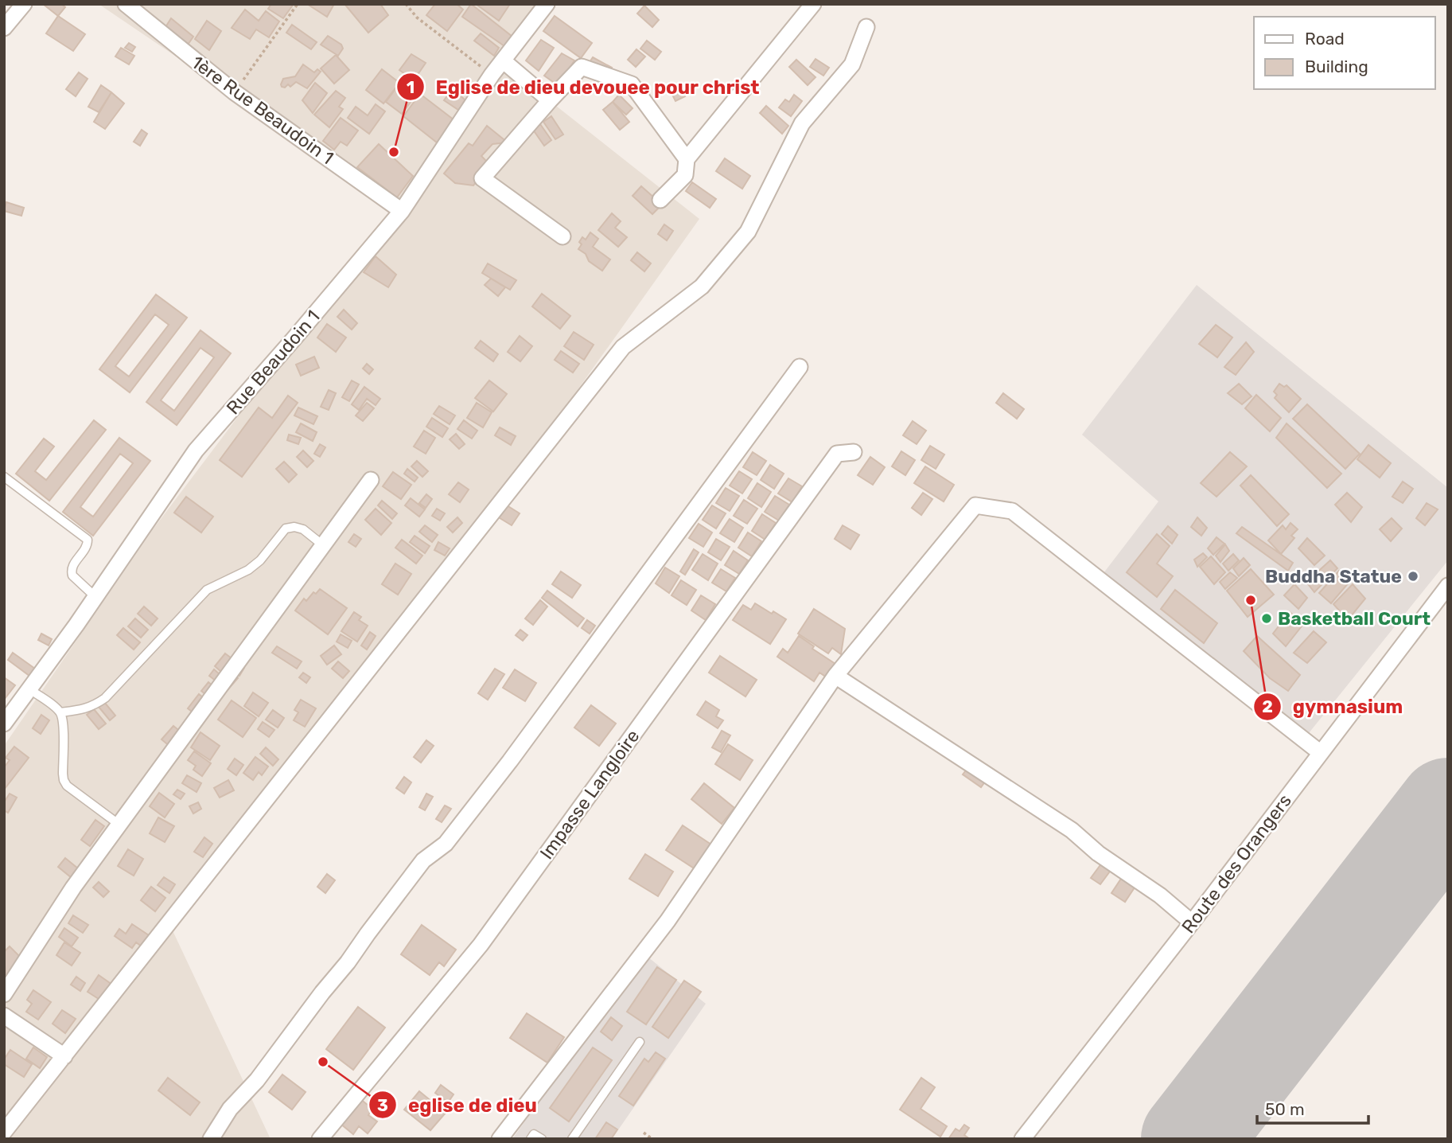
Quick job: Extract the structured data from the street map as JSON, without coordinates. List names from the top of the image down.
{
  "streets": {
    "street": [
      "1ère Rue Beaudoin 1",
      "Rue Beaudoin 1",
      "Impasse Langloire",
      "Route des Orangers"
    ]
  },
  "crossings": [
    ["1ère Rue Beaudoin 1", "Rue Beaudoin 1"]
  ],
  "places": [
    "Eglise de dieu devouee pour christ",
    "Buddha Statue",
    "gymnasium",
    "Basketball Court",
    "eglise de dieu"
  ],
  "legend": ["Road", "Building"],
  "scale_bar": "50 m"
}
